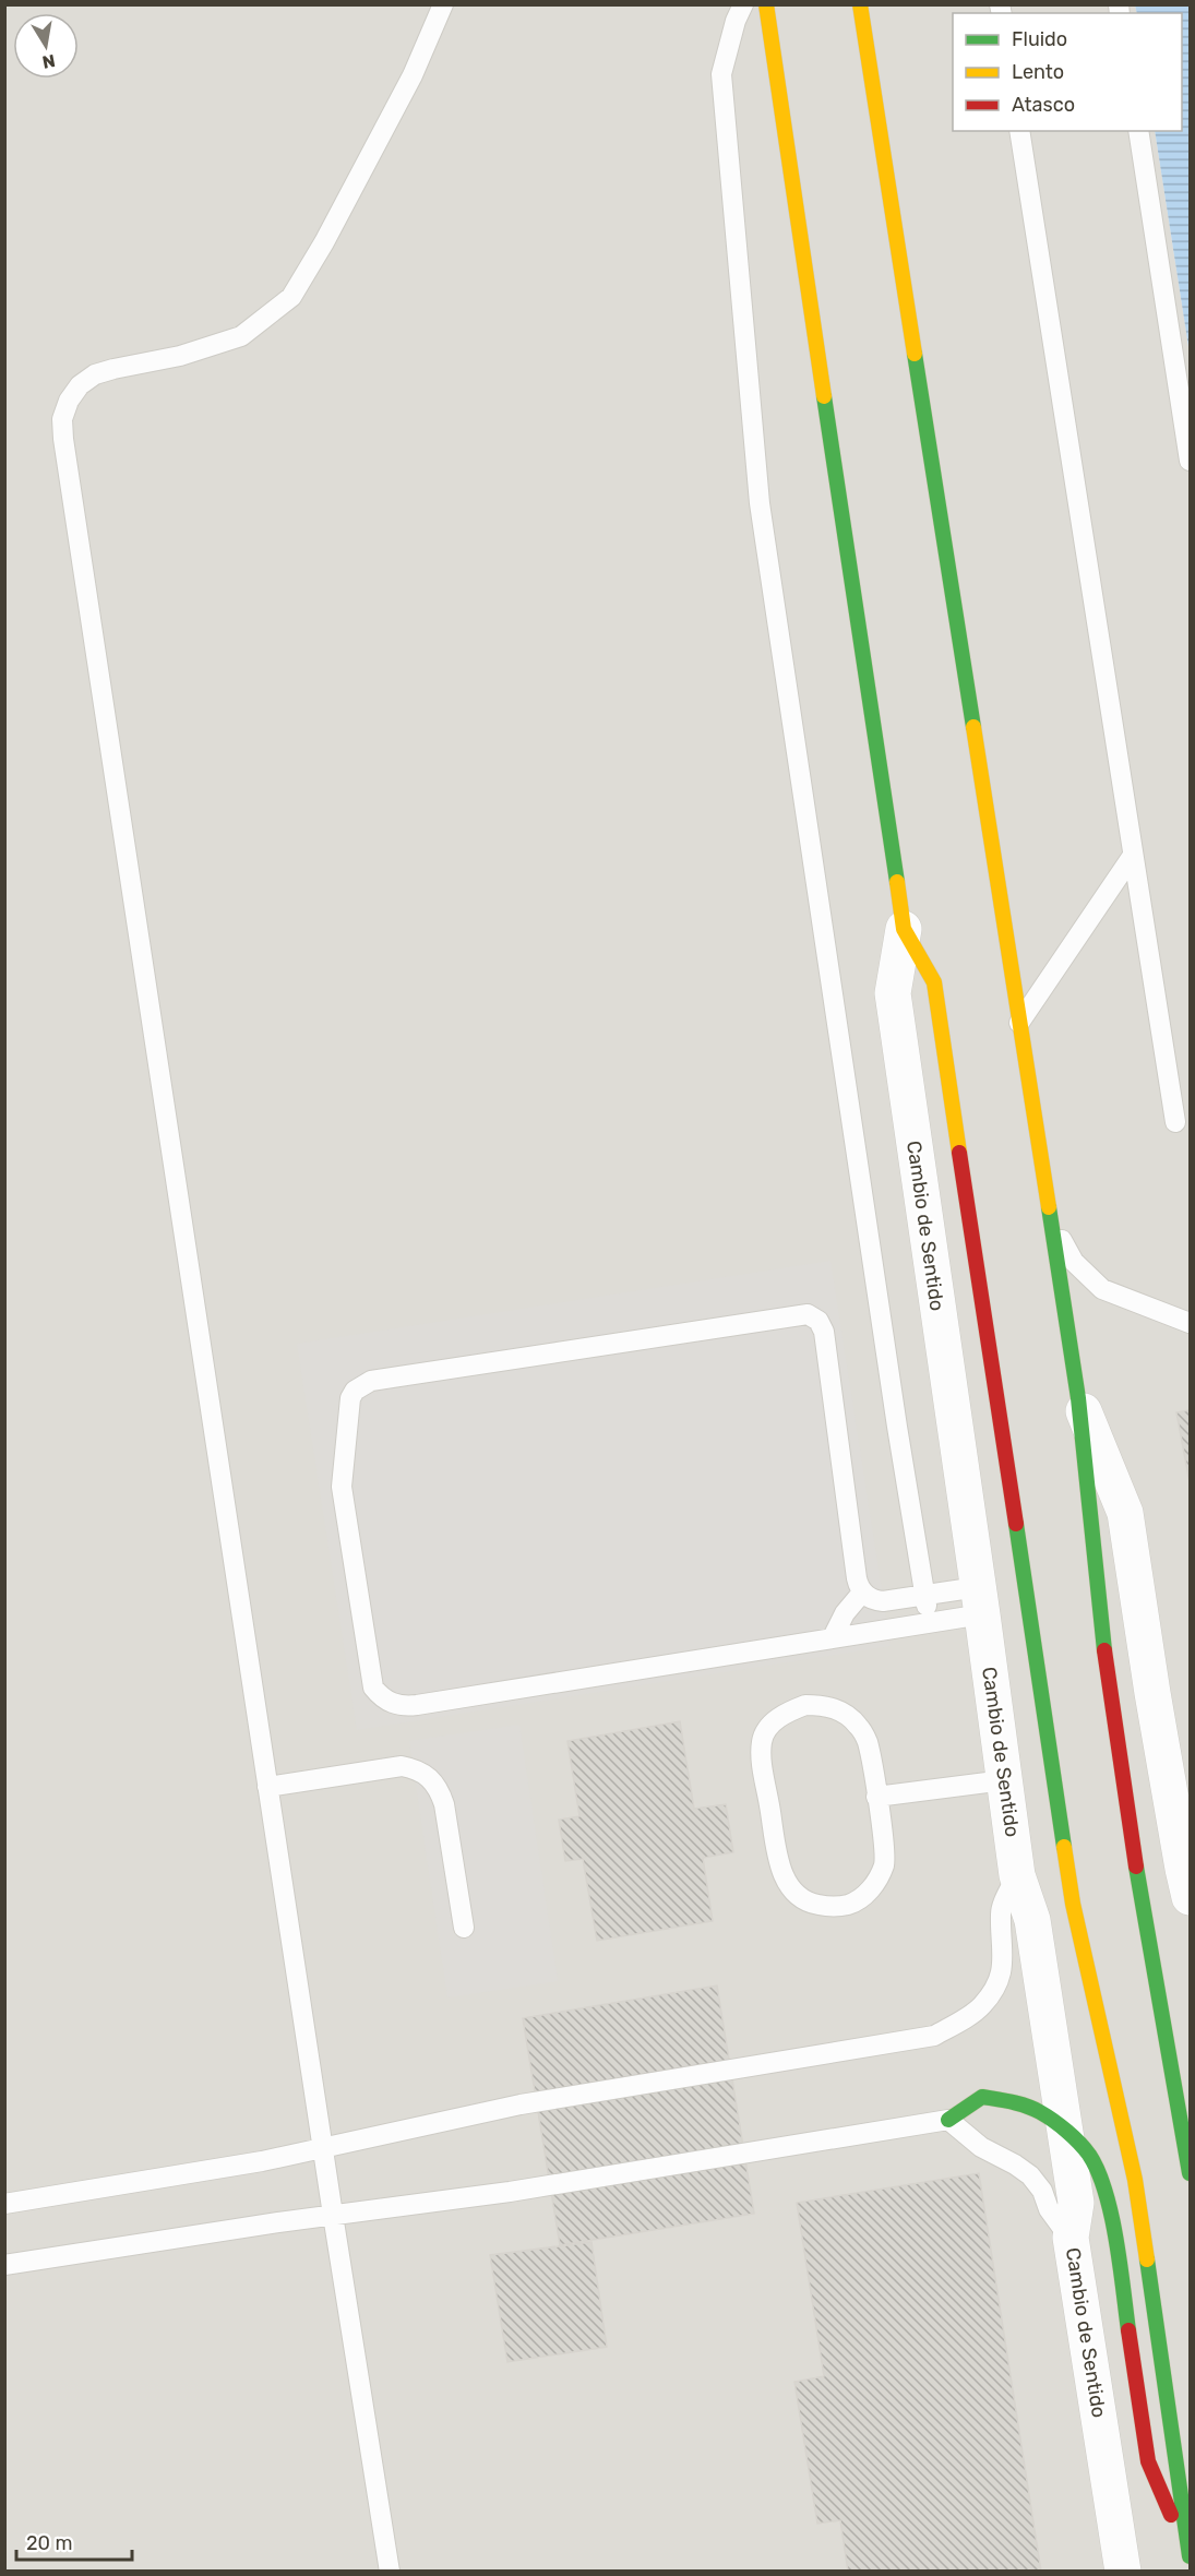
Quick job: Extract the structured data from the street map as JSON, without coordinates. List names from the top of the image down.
{
  "streets": {
    "street": ["Cambio de Sentido"]
  },
  "legend": ["Fluido", "Lento", "Atasco"],
  "scale_bar": "20 m",
  "north": "bottom"
}
